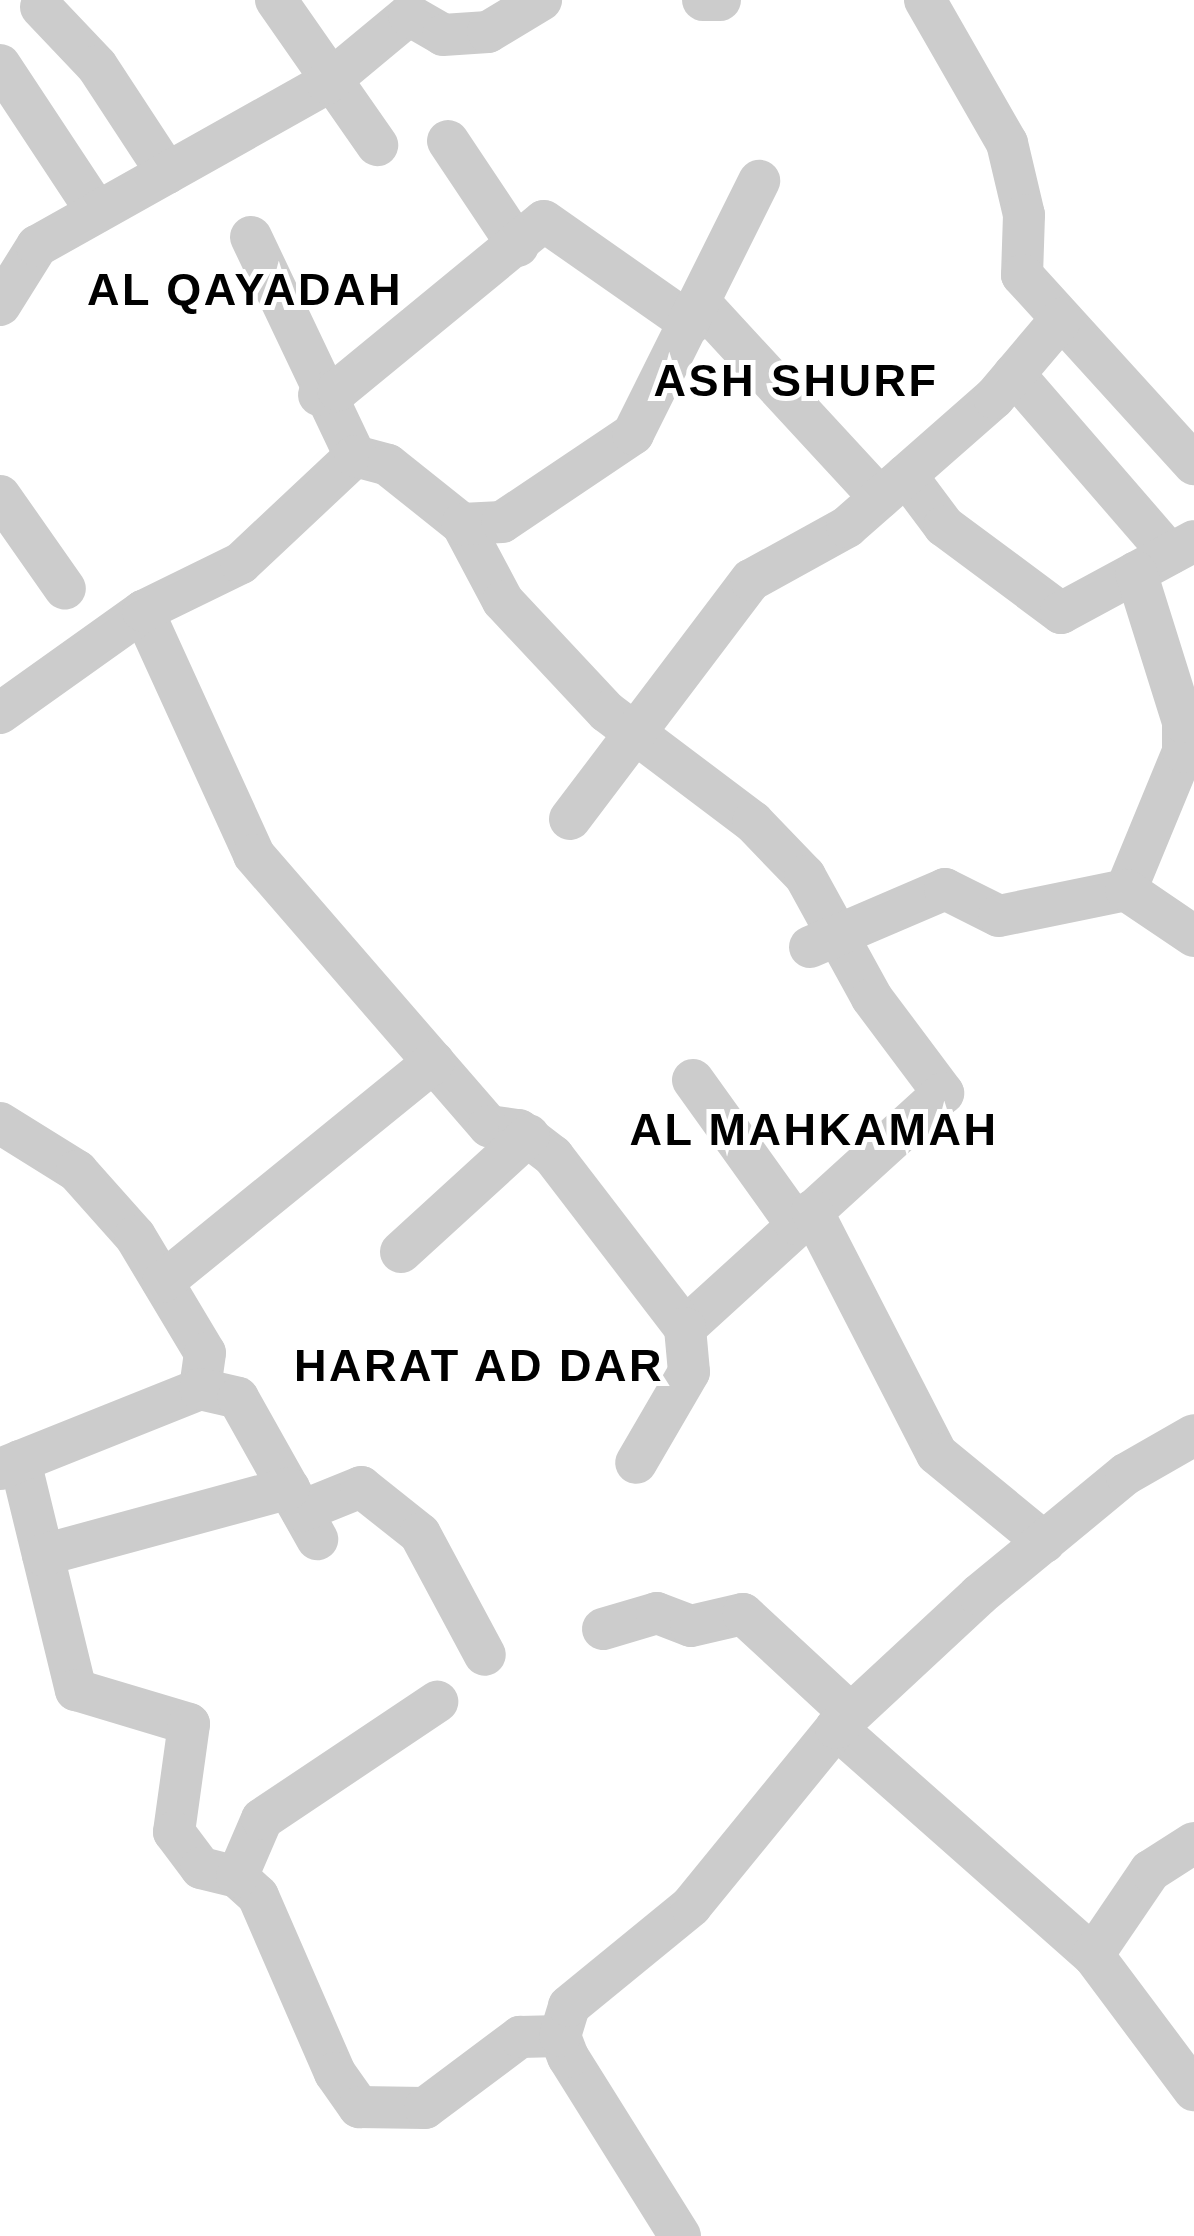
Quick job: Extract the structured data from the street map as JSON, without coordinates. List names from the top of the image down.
{
  "districts": [
    "AL QAYADAH",
    "ASH SHURF",
    "AL MAHKAMAH",
    "HARAT AD DAR"
  ]
}
